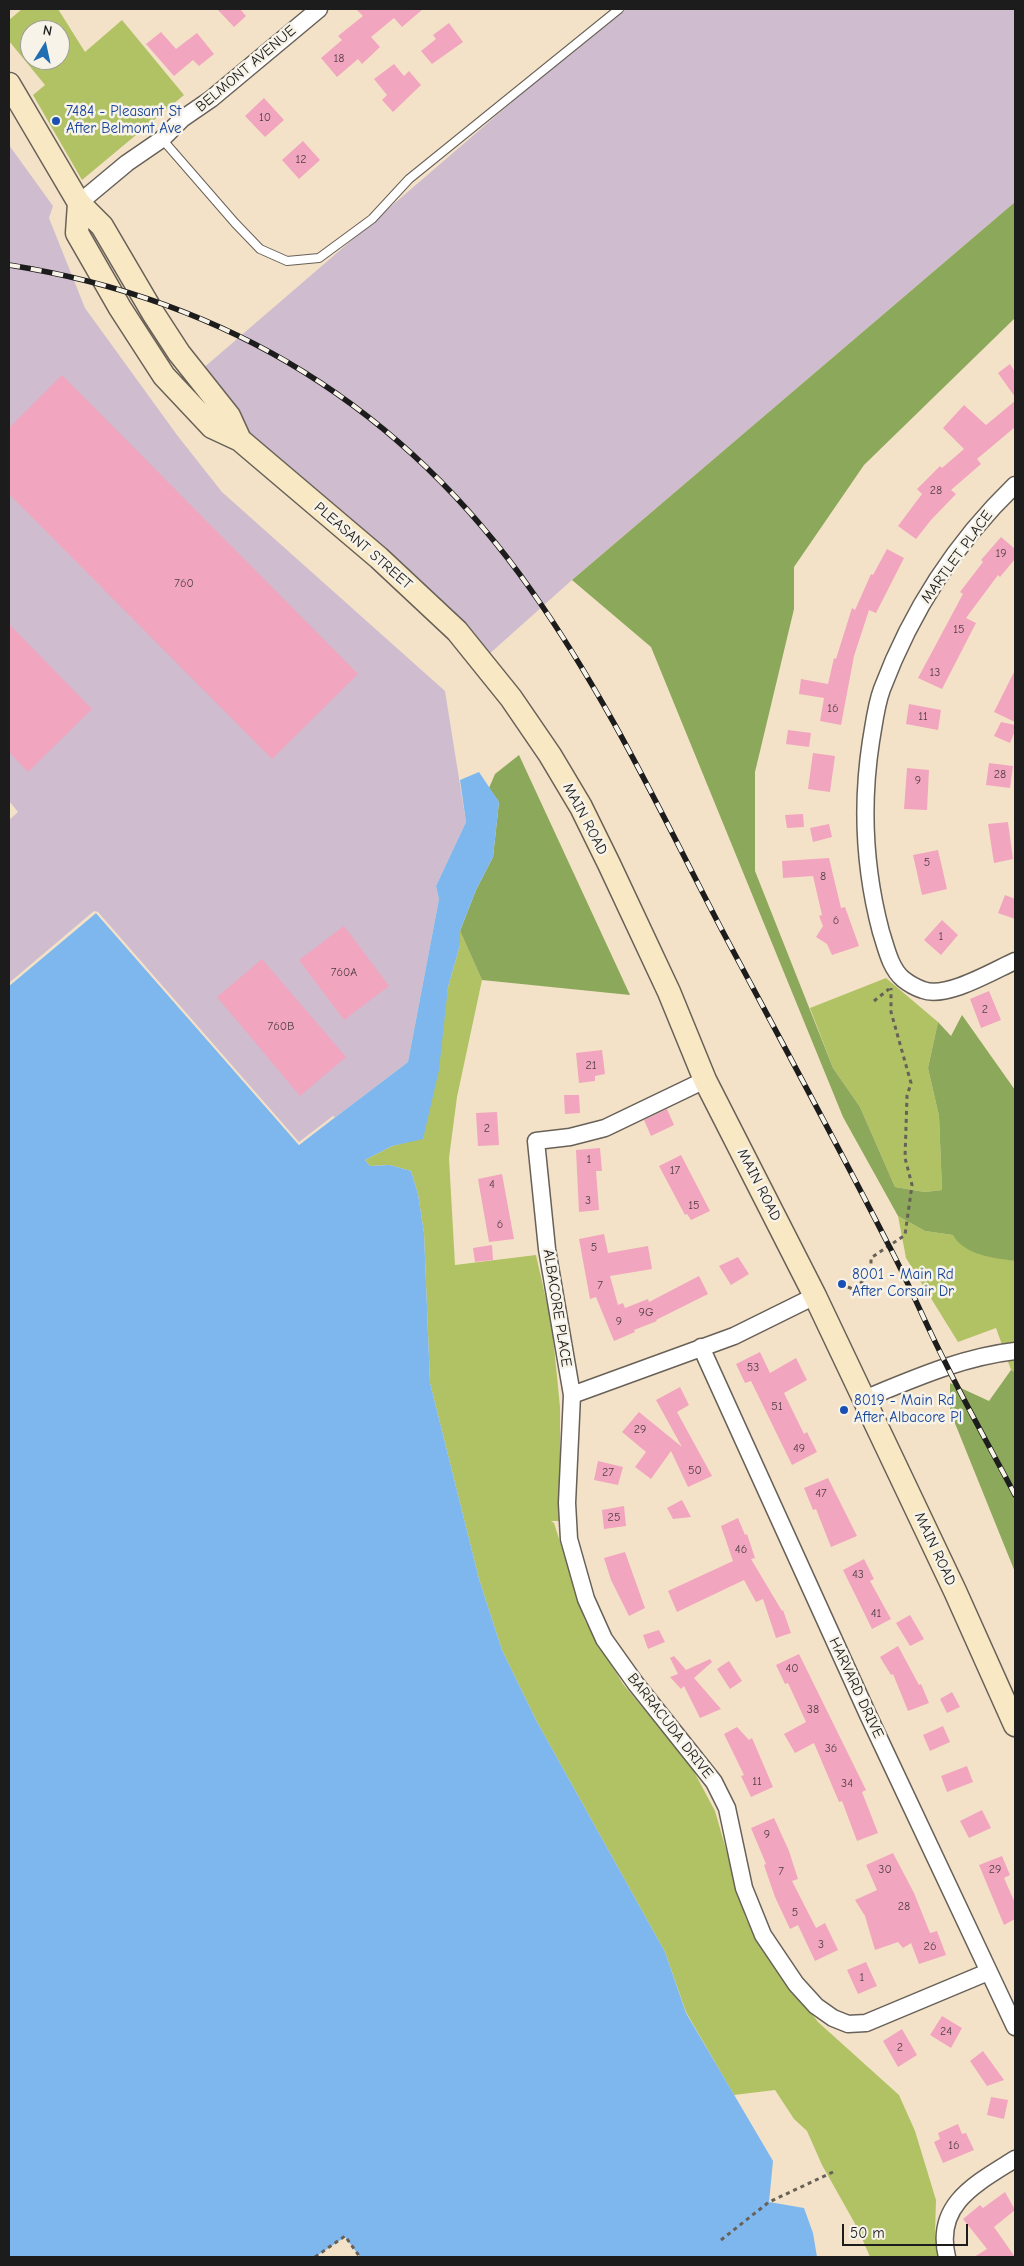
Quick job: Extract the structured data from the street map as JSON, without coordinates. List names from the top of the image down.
{
  "streets": {
    "main road": ["PLEASANT STREET", "MAIN ROAD"],
    "street": [
      "BELMONT AVENUE",
      "MARTLET PLACE",
      "ALBACORE PLACE",
      "HARVARD DRIVE",
      "BARRACUDA DRIVE"
    ]
  },
  "crossings": [
    ["BELMONT AVENUE", "PLEASANT STREET"],
    ["PLEASANT STREET", "MAIN ROAD"],
    ["MAIN ROAD", "ALBACORE PLACE"],
    ["ALBACORE PLACE", "BARRACUDA DRIVE"],
    ["HARVARD DRIVE", "BARRACUDA DRIVE"]
  ],
  "places": ["7484 - Pleasant St After Belmont Ave", "8001 - Main Rd After Corsair Dr", "8019 - Main Rd After Albacore Pl"],
  "house_numbers": [
    "18",
    "10",
    "12",
    "28",
    "19",
    "760",
    "15",
    "13",
    "16",
    "11",
    "28",
    "9",
    "5",
    "8",
    "6",
    "1",
    "760A",
    "2",
    "760B",
    "21",
    "2",
    "1",
    "17",
    "4",
    "3",
    "15",
    "6",
    "5",
    "7",
    "9G",
    "9",
    "53",
    "51",
    "29",
    "49",
    "50",
    "27",
    "47",
    "25",
    "46",
    "43",
    "41",
    "40",
    "38",
    "36",
    "11",
    "34",
    "9",
    "30",
    "29",
    "7",
    "28",
    "5",
    "3",
    "26",
    "1",
    "24",
    "2",
    "16"
  ],
  "scale_bar": "50 m",
  "north": "top"
}
